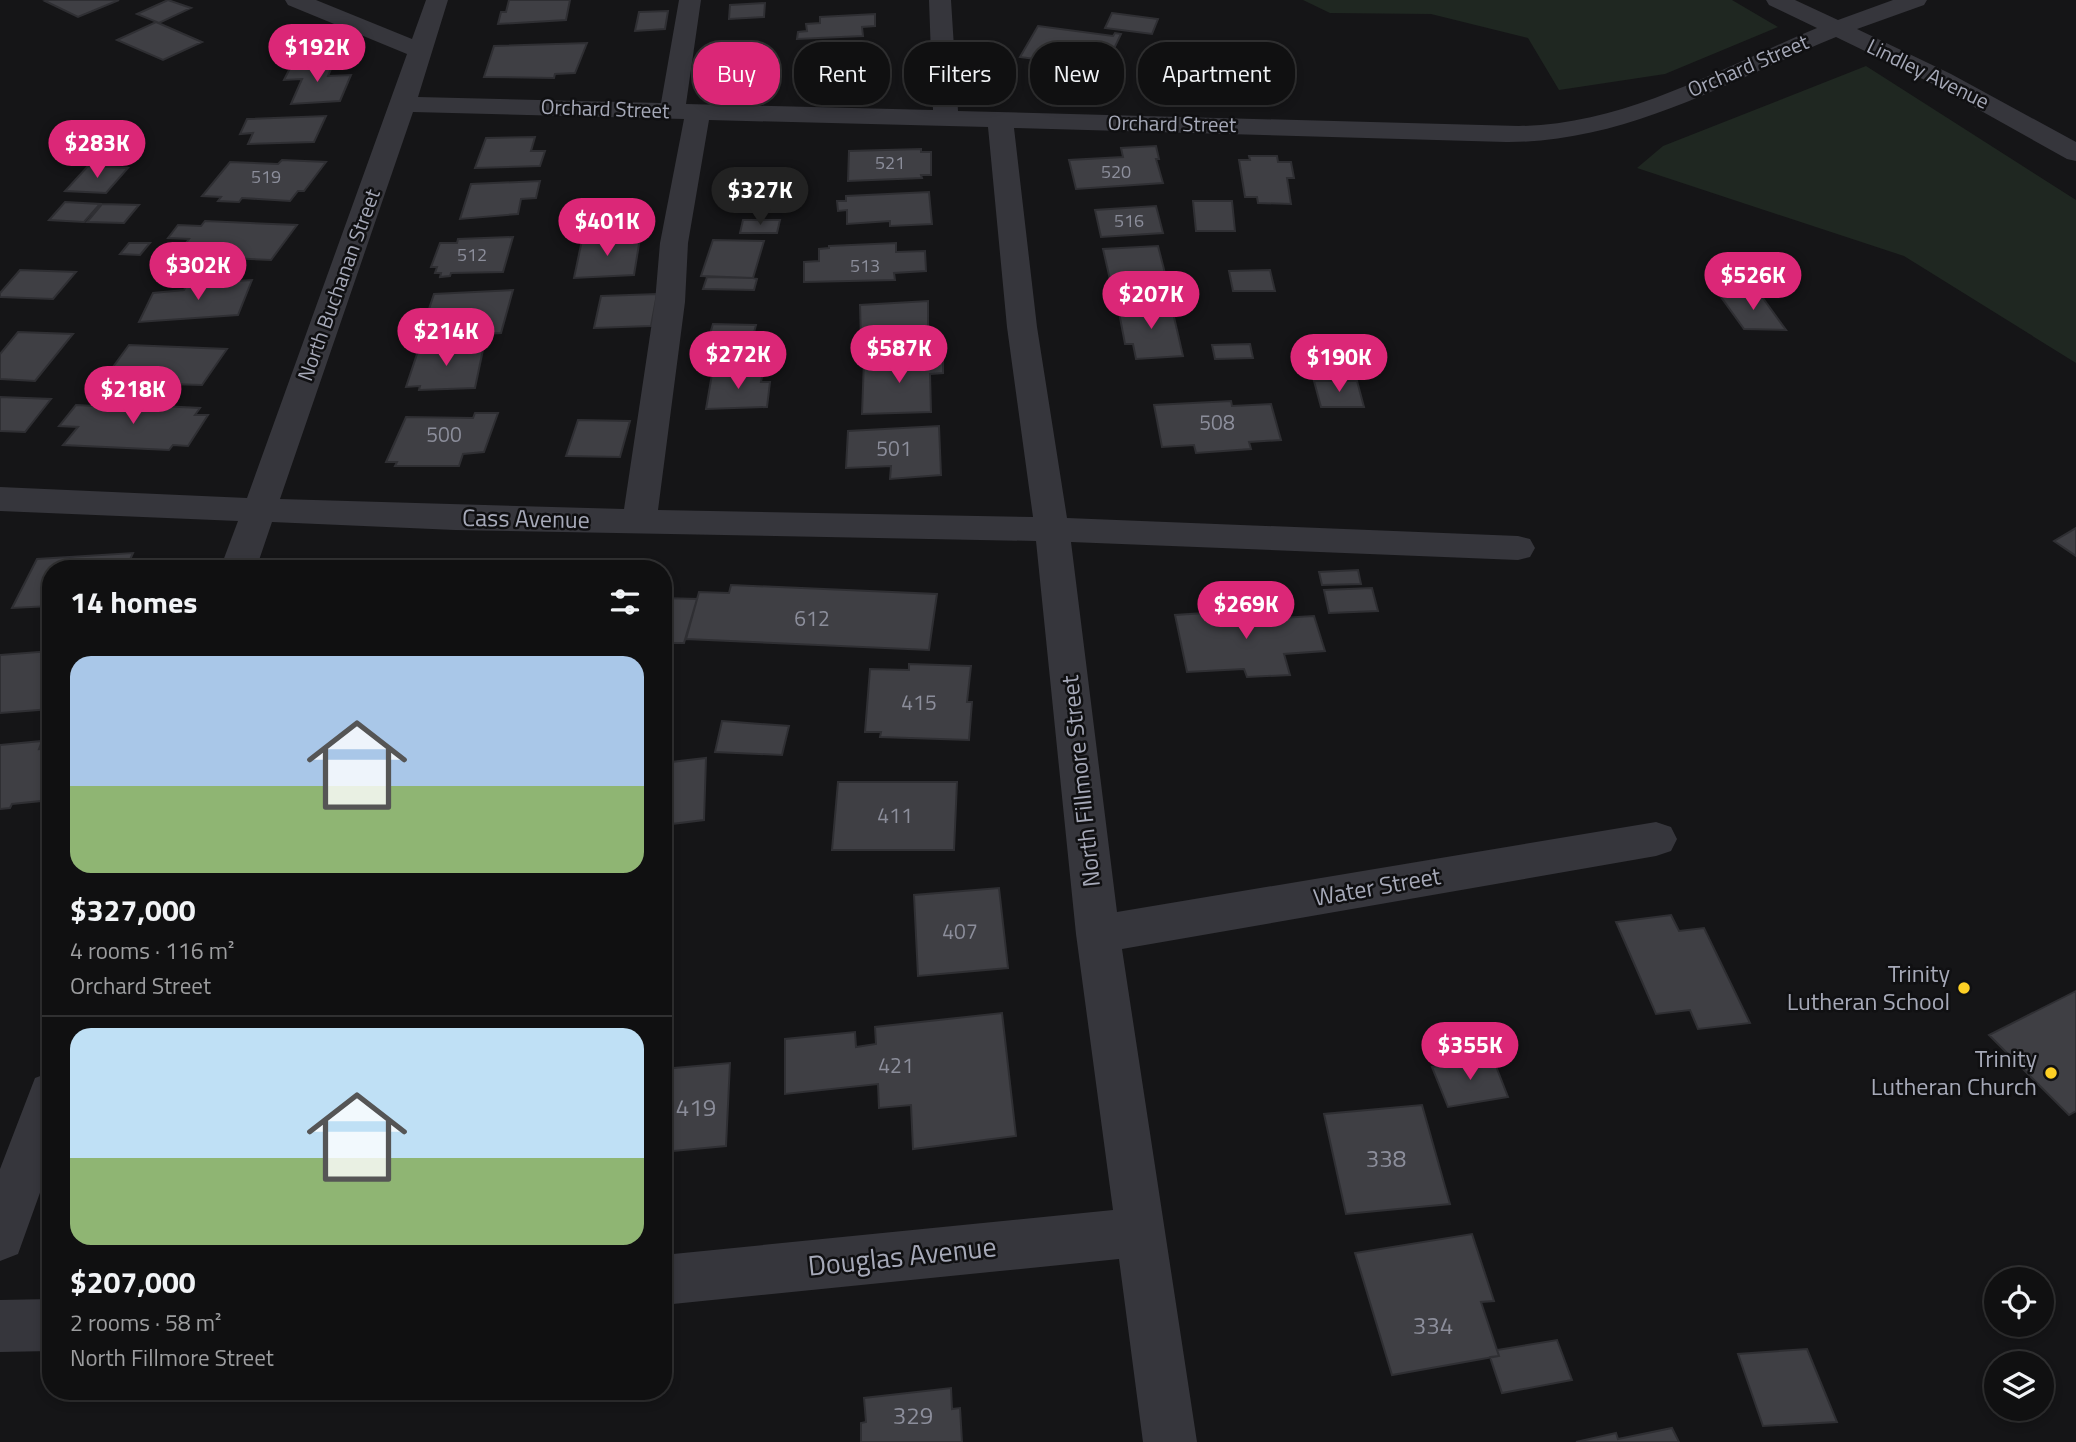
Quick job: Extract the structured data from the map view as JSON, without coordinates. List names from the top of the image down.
{
  "streets": {
    "street": [
      "Orchard Street",
      "Lindley Avenue",
      "North Buchanan Street",
      "Cass Avenue",
      "North Fillmore Street",
      "Water Street",
      "Douglas Avenue"
    ]
  },
  "crossings": [
    ["Orchard Street", "Lindley Avenue"],
    ["Orchard Street", "North Buchanan Street"],
    ["Orchard Street", "North Fillmore Street"],
    ["North Buchanan Street", "Cass Avenue"],
    ["Cass Avenue", "North Fillmore Street"],
    ["North Fillmore Street", "Water Street"],
    ["North Fillmore Street", "Douglas Avenue"]
  ],
  "places": ["Trinity Lutheran School", "Trinity Lutheran Church"],
  "house_numbers": [
    "521",
    "520",
    "519",
    "516",
    "512",
    "513",
    "508",
    "500",
    "501",
    "612",
    "415",
    "411",
    "407",
    "421",
    "419",
    "338",
    "334",
    "329"
  ],
  "page": {
    "price": [
      "$192K",
      "$283K",
      "$327K",
      "$401K",
      "$302K",
      "$526K",
      "$207K",
      "$214K",
      "$587K",
      "$272K",
      "$190K",
      "$218K",
      "$269K",
      "$355K"
    ],
    "chip": [
      "Buy",
      "Rent",
      "Filters",
      "New",
      "Apartment"
    ],
    "heading": "14 homes",
    "list": [
      {
        "name": "$327,000",
        "note": "4 rooms · 116 m² · Orchard Street"
      },
      {
        "name": "$207,000",
        "note": "2 rooms · 58 m² · North Fillmore Street"
      }
    ]
  }
}
